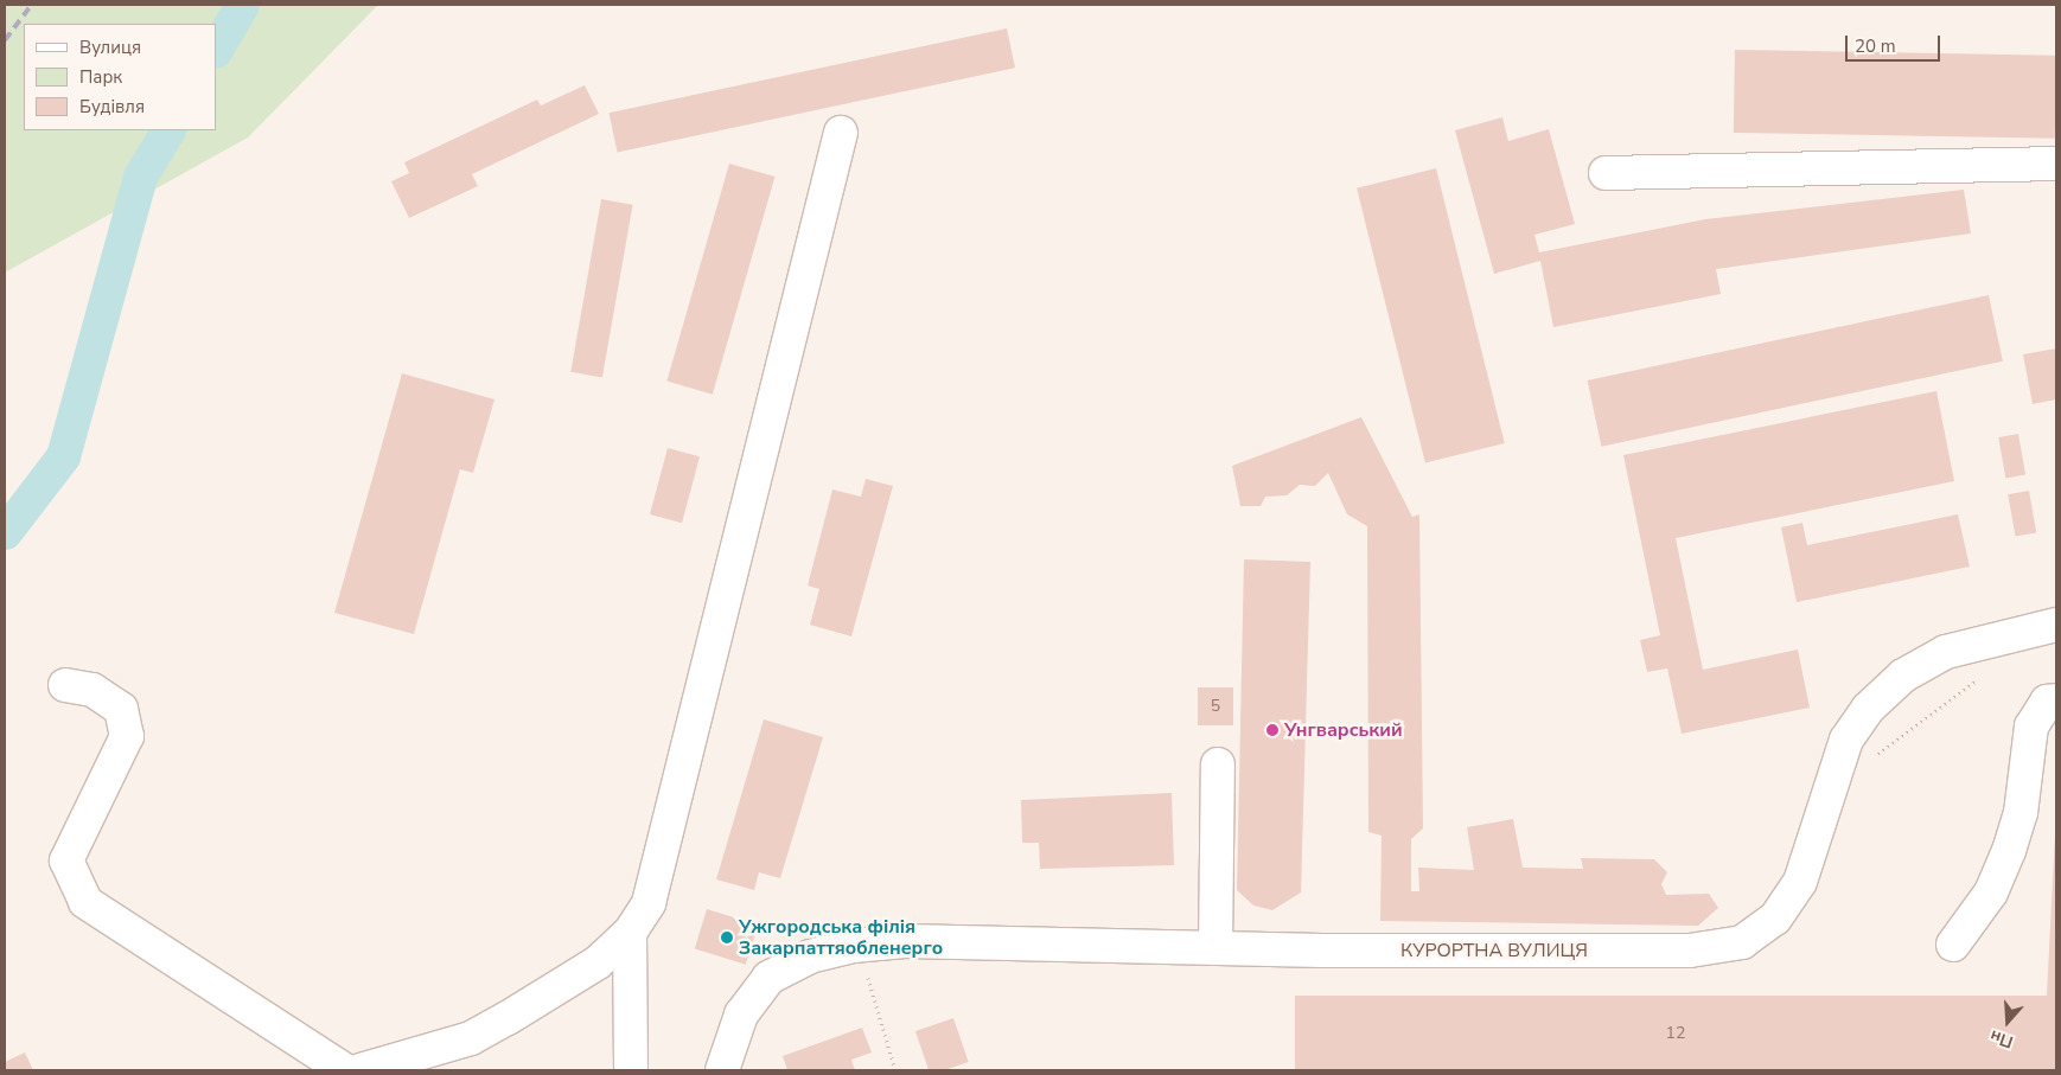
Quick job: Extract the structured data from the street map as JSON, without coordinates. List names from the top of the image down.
{
  "streets": {
    "street": ["КУРОРТНА ВУЛИЦЯ"]
  },
  "places": ["Унгварський", "Ужгородська філія Закарпаттяобленерго"],
  "house_numbers": ["5", "12"],
  "legend": ["Вулиця", "Парк", "Будівля"],
  "scale_bar": "20 m",
  "north": "bottom"
}
